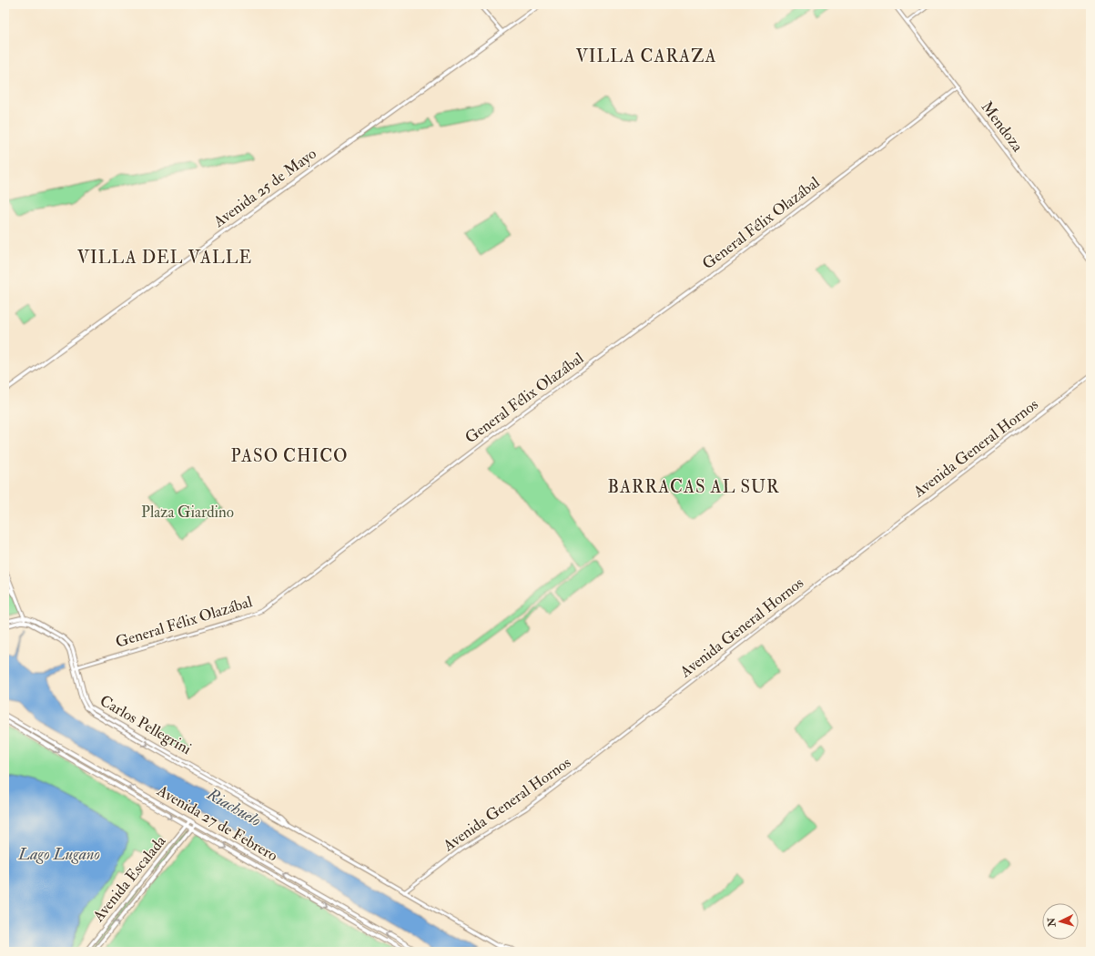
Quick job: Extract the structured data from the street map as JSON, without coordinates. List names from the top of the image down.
{
  "streets": {
    "main road": [
      "Avenida 25 de Mayo",
      "Carlos Pellegrini",
      "Avenida 27 de Febrero",
      "Avenida Escalada"
    ],
    "street": ["Mendoza", "General Félix Olazábal", "Avenida General Hornos"]
  },
  "crossings": [
    ["Mendoza", "General Félix Olazábal"],
    ["General Félix Olazábal", "Carlos Pellegrini"],
    ["Avenida General Hornos", "Carlos Pellegrini"],
    ["Avenida 27 de Febrero", "Avenida Escalada"]
  ],
  "districts": [
    "VILLA CARAZA",
    "VILLA DEL VALLE",
    "PASO CHICO",
    "BARRACAS AL SUR"
  ],
  "water": ["Riachuelo", "Lago Lugano"],
  "parks": ["Plaza Giardino"],
  "north": "left"
}
